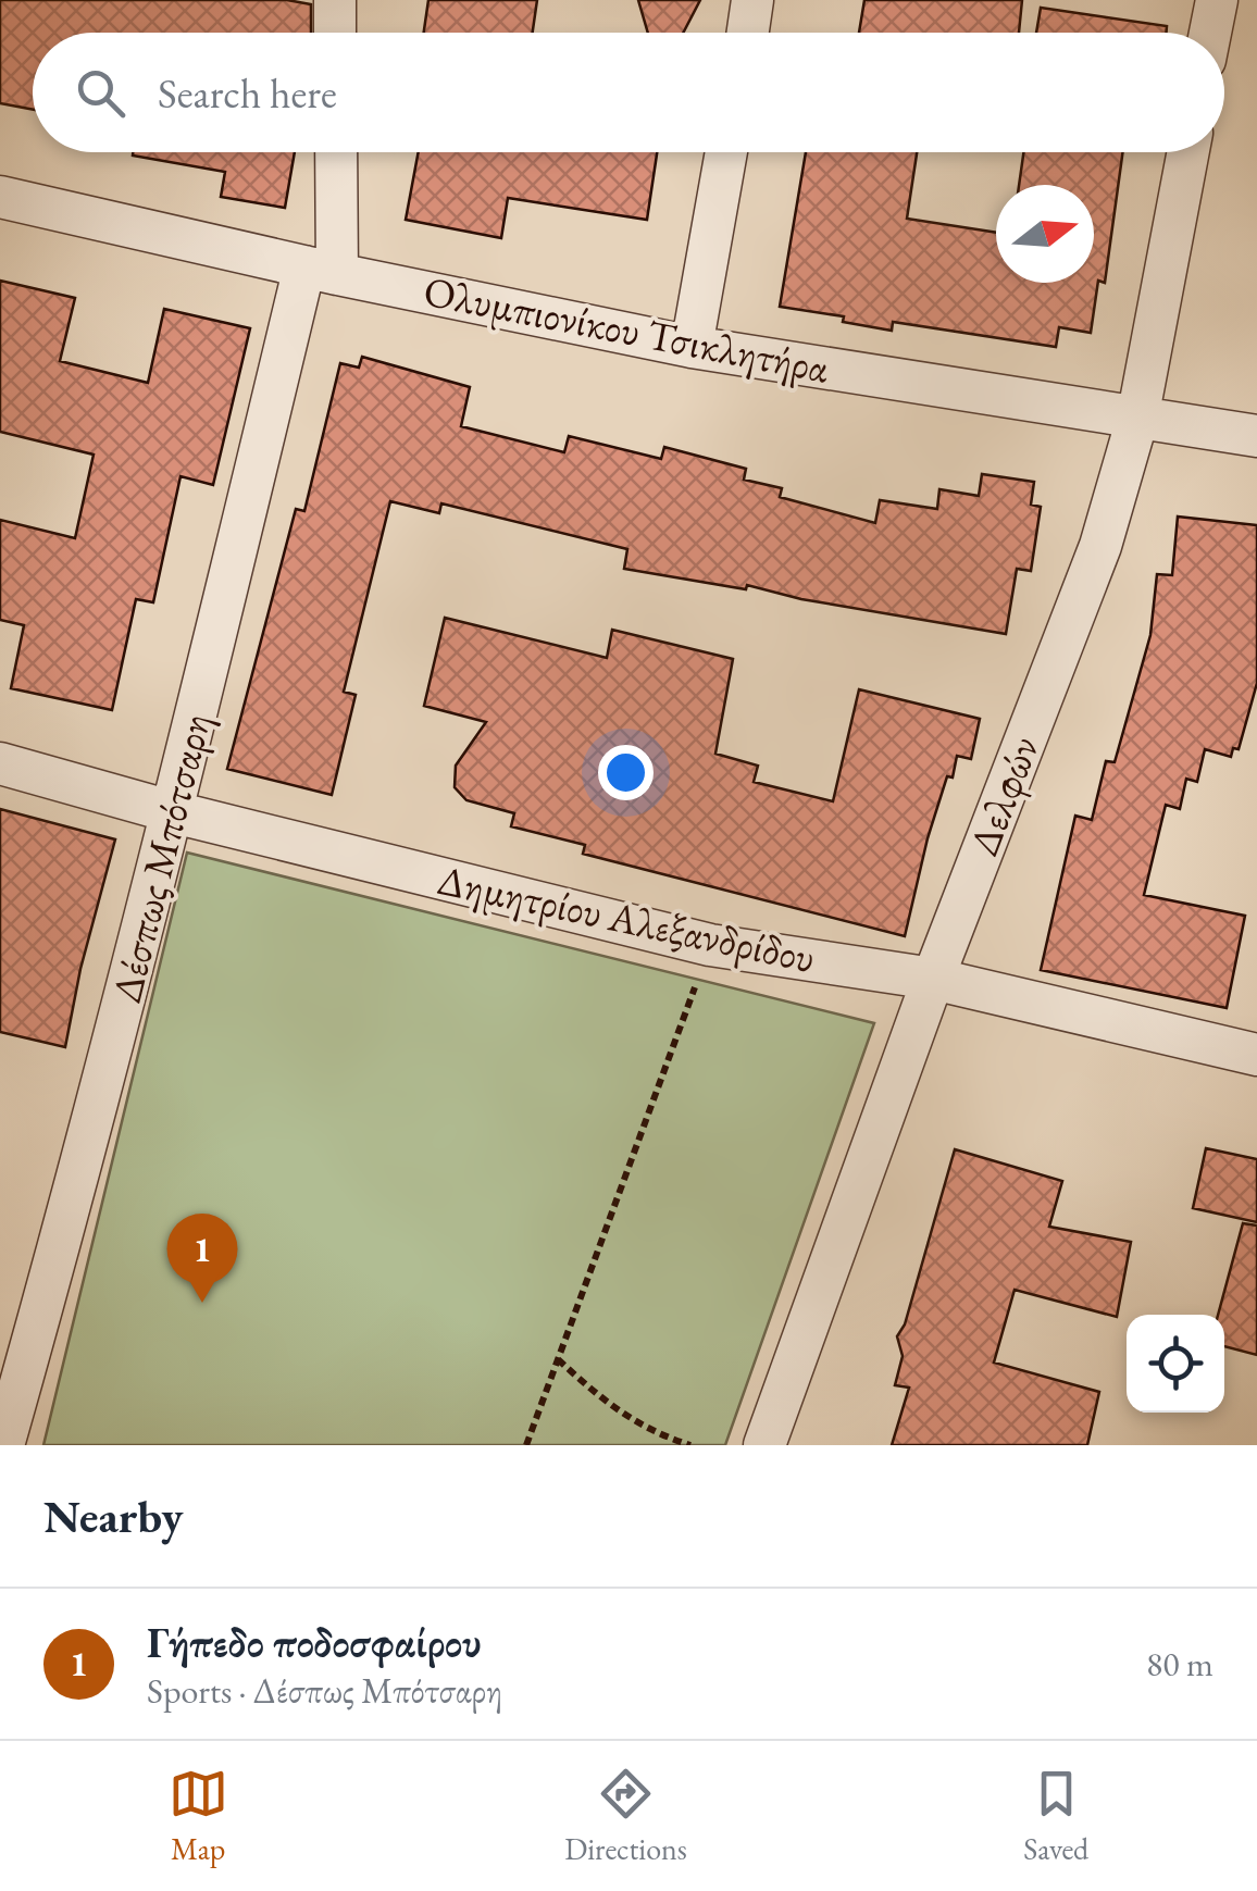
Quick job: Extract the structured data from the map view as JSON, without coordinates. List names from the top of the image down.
{
  "streets": {
    "street": [
      "Ολυμπιονίκου Τσικλητήρα",
      "Δελφών",
      "Δέσπως Μπότσαρη",
      "Δημητρίου Αλεξανδρίδου"
    ]
  },
  "crossings": [
    ["Ολυμπιονίκου Τσικλητήρα", "Δελφών"],
    ["Ολυμπιονίκου Τσικλητήρα", "Δέσπως Μπότσαρη"],
    ["Δελφών", "Δημητρίου Αλεξανδρίδου"],
    ["Δέσπως Μπότσαρη", "Δημητρίου Αλεξανδρίδου"]
  ],
  "north": "right",
  "page": {
    "search": "Search here",
    "pins": "1",
    "heading": "Nearby",
    "list": [
      {
        "mark": "1",
        "name": "Γήπεδο ποδοσφαίρου",
        "note": "Sports · Δέσπως Μπότσαρη",
        "value": "80 m"
      }
    ],
    "nav": ["Map", "Directions", "Saved"]
  }
}
